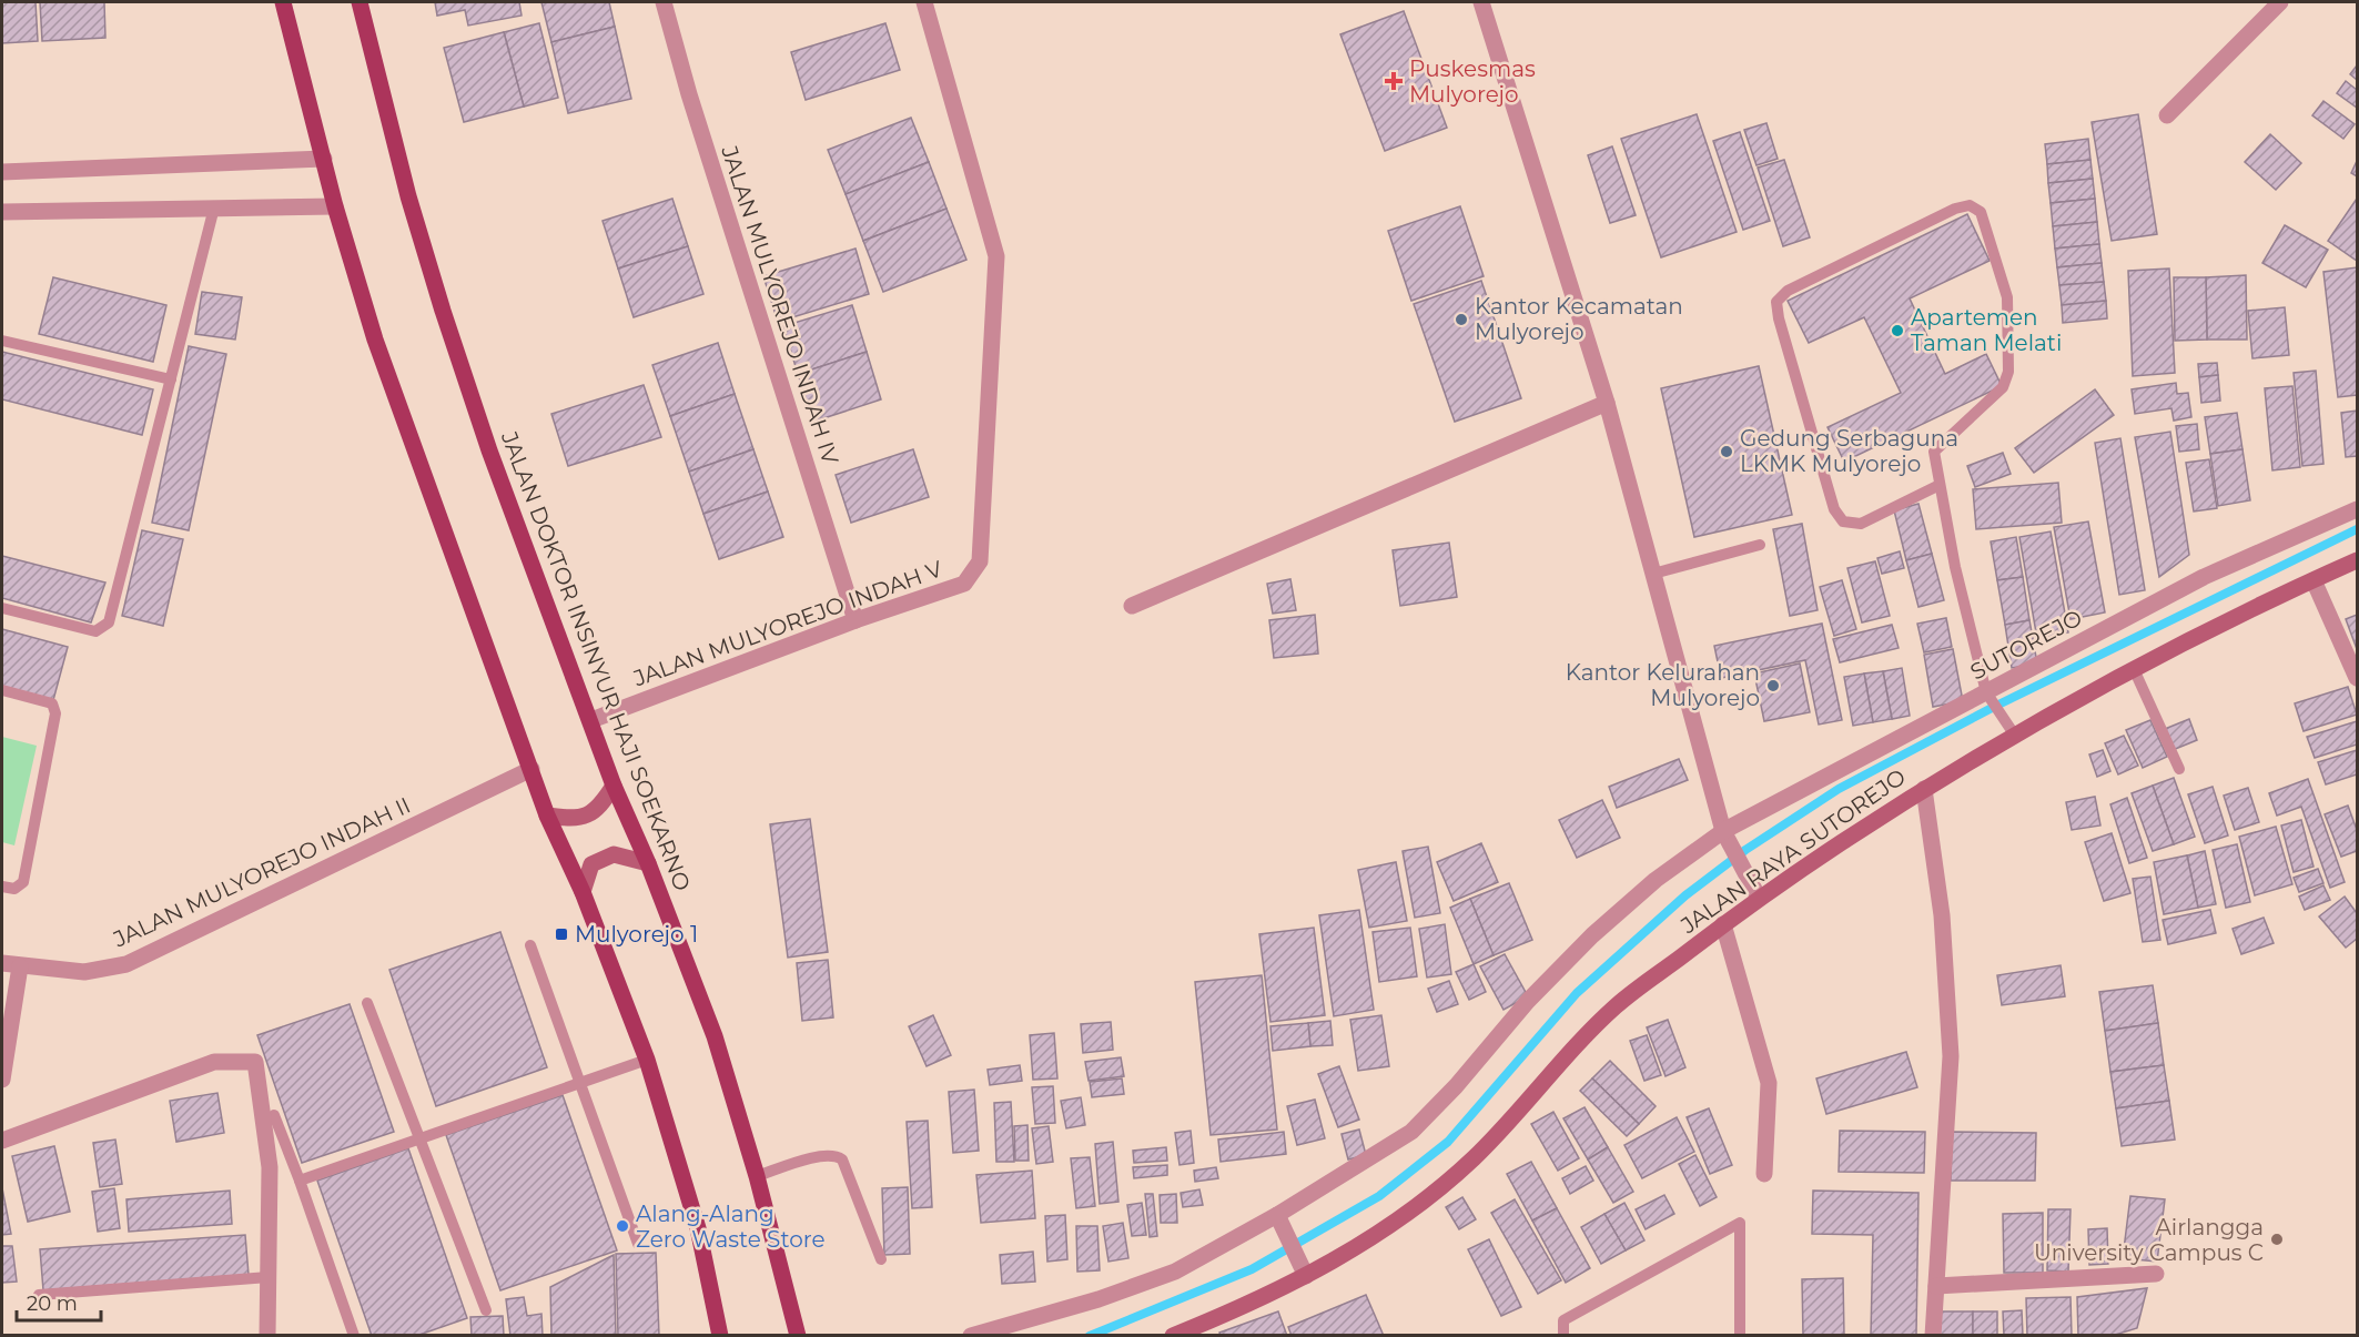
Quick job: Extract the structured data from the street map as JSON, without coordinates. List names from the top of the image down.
{
  "streets": {
    "main road": ["JALAN DOKTOR INSINYUR HAJI SOEKARNO", "JALAN RAYA SUTOREJO"],
    "street": [
      "JALAN MULYOREJO INDAH IV",
      "JALAN MULYOREJO INDAH V",
      "SUTOREJO",
      "JALAN MULYOREJO INDAH II"
    ]
  },
  "crossings": [
    ["JALAN MULYOREJO INDAH IV", "JALAN MULYOREJO INDAH V"],
    ["JALAN MULYOREJO INDAH V", "JALAN DOKTOR INSINYUR HAJI SOEKARNO"]
  ],
  "places": {
    "health": ["Puskesmas Mulyorejo"],
    "other": [
      "Kantor Kecamatan Mulyorejo",
      "Apartemen Taman Melati",
      "Gedung Serbaguna LKMK Mulyorejo",
      "Kantor Kelurahan Mulyorejo",
      "Alang-Alang Zero Waste Store",
      "Airlangga University Campus C"
    ],
    "transit": ["Mulyorejo 1"]
  },
  "scale_bar": "20 m"
}
